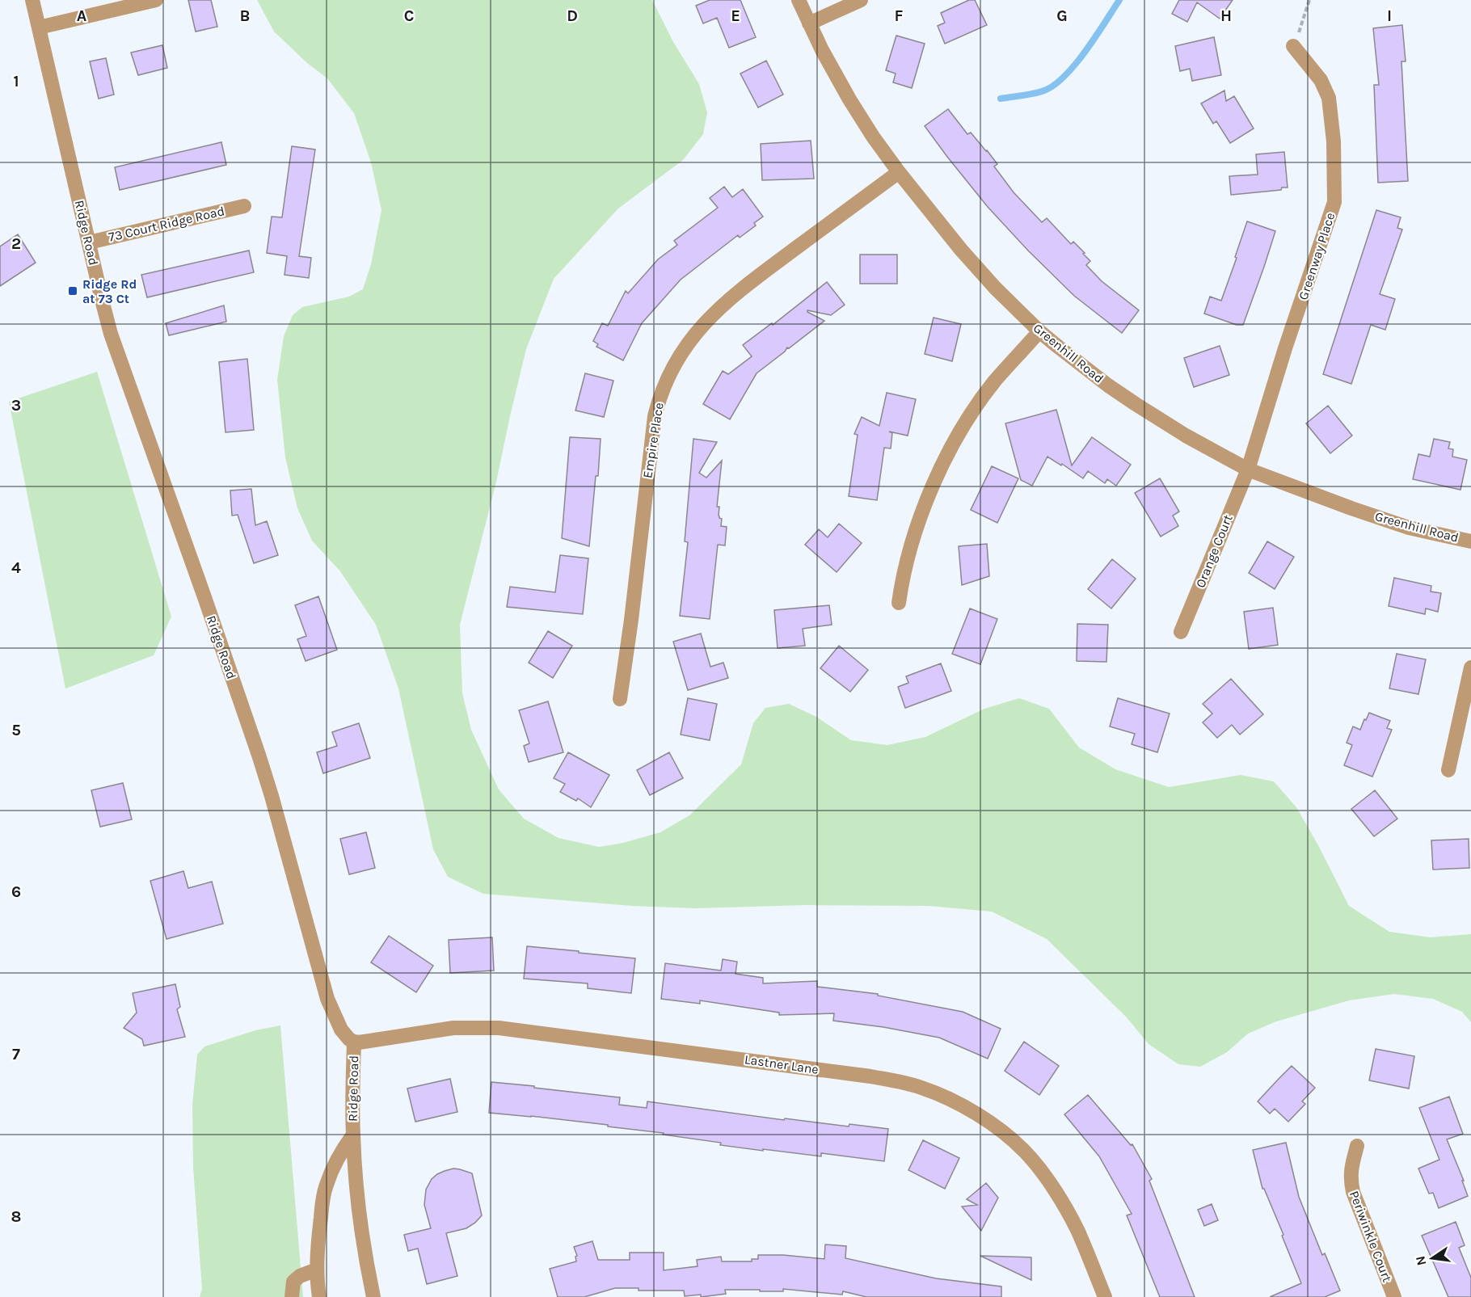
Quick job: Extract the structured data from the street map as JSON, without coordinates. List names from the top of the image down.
{
  "streets": {
    "street": [
      "73 Court Ridge Road",
      "Ridge Road",
      "Greenway Place",
      "Greenhill Road",
      "Empire Place",
      "Orange Court",
      "Lastner Lane",
      "Periwinkle Court"
    ]
  },
  "crossings": [
    ["73 Court Ridge Road", "Ridge Road"],
    ["Ridge Road", "Lastner Lane"],
    ["Greenway Place", "Greenhill Road"],
    ["Greenway Place", "Orange Court"],
    ["Greenhill Road", "Empire Place"],
    ["Greenhill Road", "Orange Court"]
  ],
  "places": {
    "transit": ["Ridge Rd at 73 Ct"]
  },
  "north": "left",
  "grid": {
    "columns": [
      "A",
      "B",
      "C",
      "D",
      "E",
      "F",
      "G",
      "H",
      "I"
    ],
    "rows": [
      "1",
      "2",
      "3",
      "4",
      "5",
      "6",
      "7",
      "8"
    ]
  }
}
